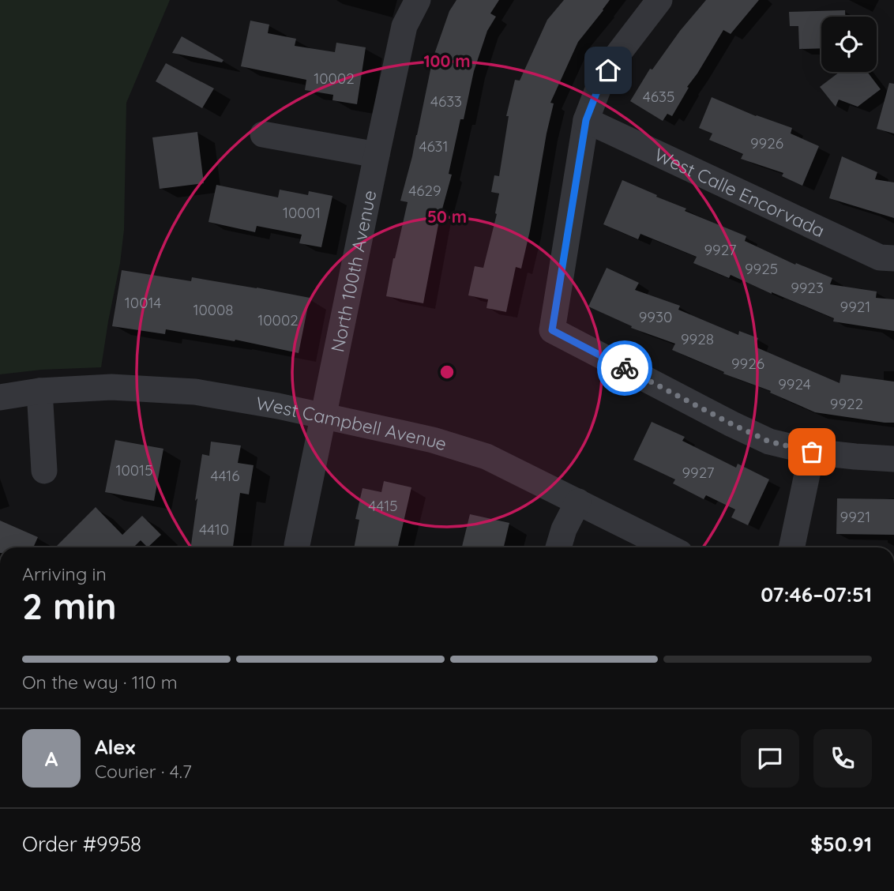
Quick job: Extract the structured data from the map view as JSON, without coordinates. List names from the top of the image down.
{
  "streets": {
    "street": ["West Calle Encorvada", "North 100th Avenue", "West Campbell Avenue"]
  },
  "crossings": [
    ["North 100th Avenue", "West Campbell Avenue"]
  ],
  "house_numbers": [
    "10002",
    "4635",
    "4633",
    "9926",
    "4631",
    "4629",
    "10001",
    "9927",
    "9925",
    "9923",
    "10014",
    "9921",
    "10008",
    "9930",
    "10002",
    "9928",
    "9926",
    "9924",
    "9922",
    "10015",
    "9927",
    "4416",
    "4415",
    "9921",
    "4410"
  ],
  "page": {
    "heading": ["2 min", "Arriving in", "07:46–07:51"],
    "panel": [
      "Alex",
      "Courier · 4.7",
      "Order #9958",
      "$50.91"
    ],
    "bar": "On the way · 110 m",
    "round": "A"
  },
  "rings": ["100 m", "50 m"]
}
